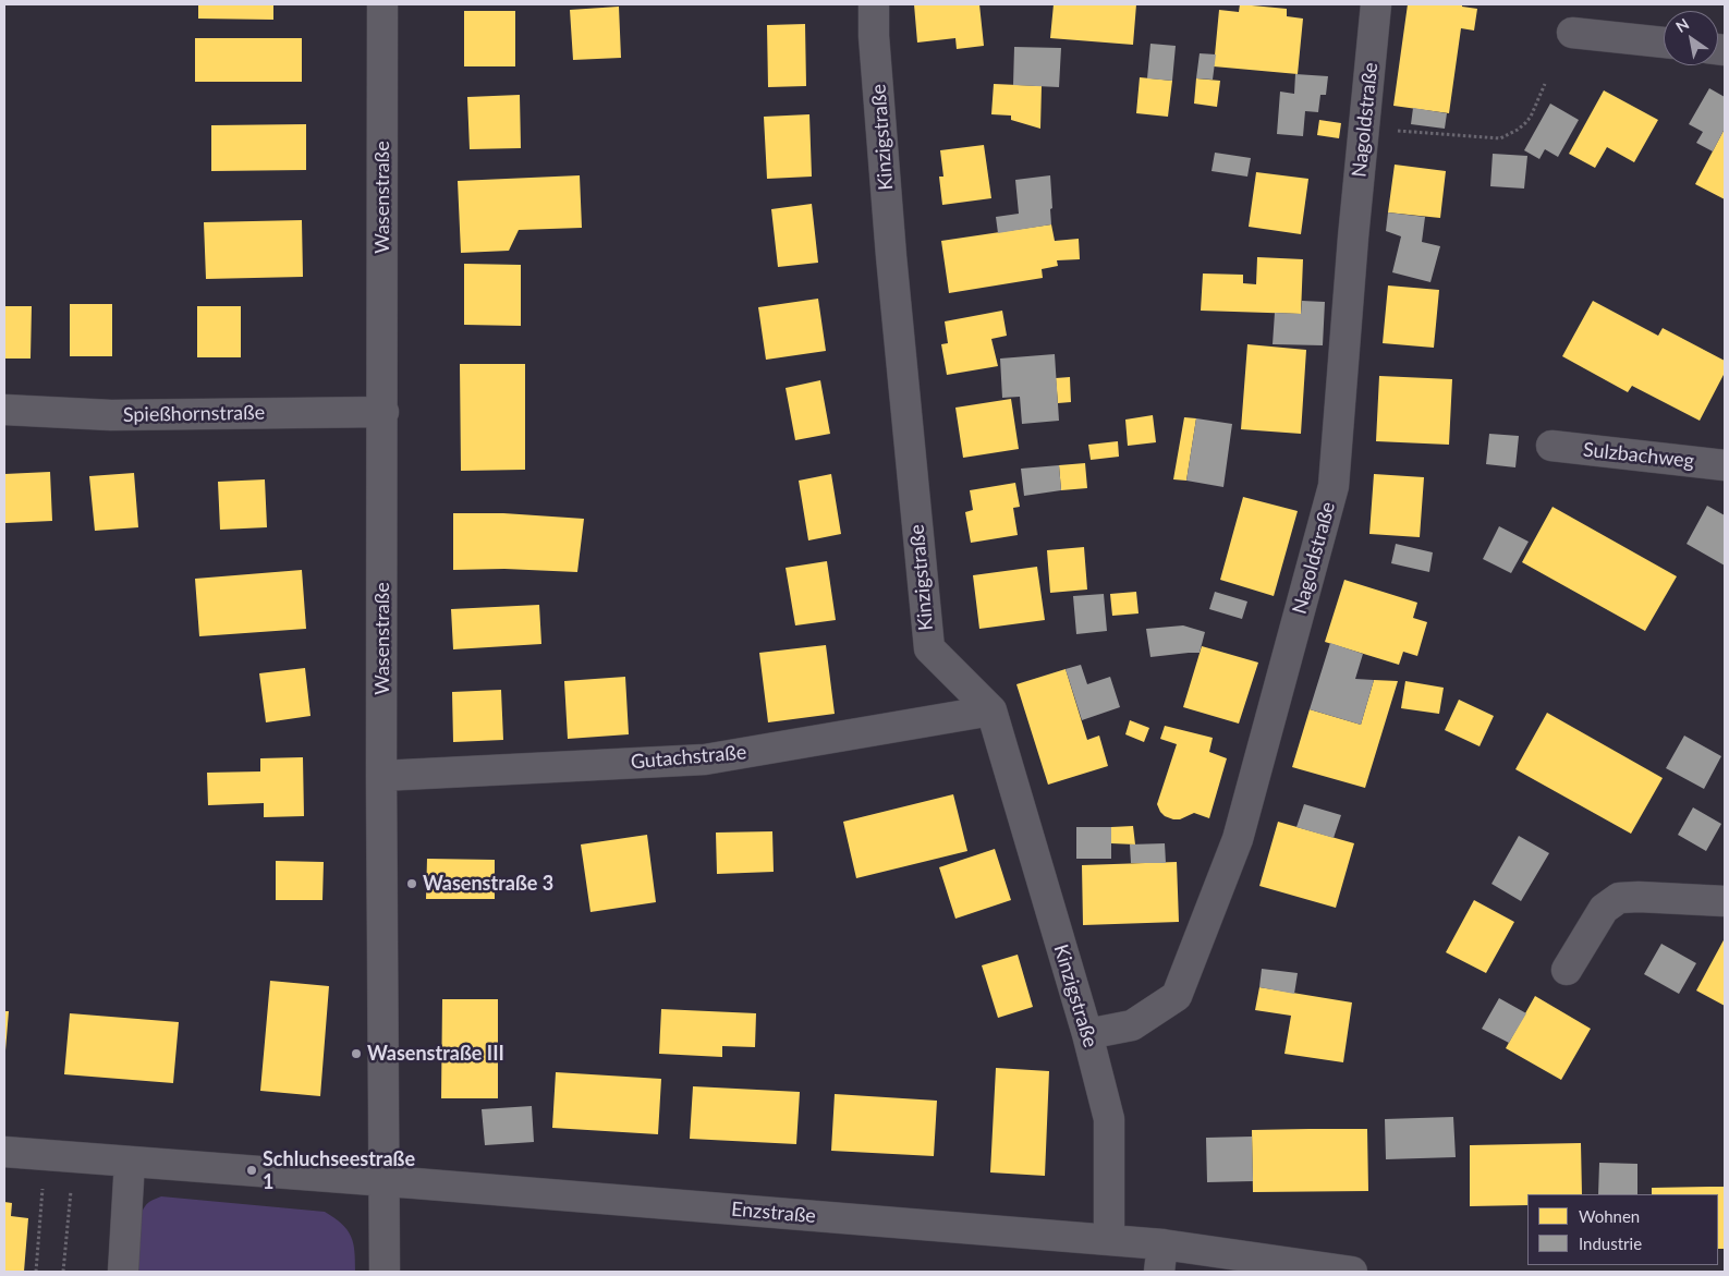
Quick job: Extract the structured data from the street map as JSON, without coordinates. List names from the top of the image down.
{
  "streets": {
    "street": [
      "Nagoldstraße",
      "Kinzigstraße",
      "Wasenstraße",
      "Spießhornstraße",
      "Sulzbachweg",
      "Gutachstraße",
      "Enzstraße"
    ]
  },
  "crossings": [
    ["Nagoldstraße", "Kinzigstraße"],
    ["Kinzigstraße", "Gutachstraße"],
    ["Kinzigstraße", "Enzstraße"],
    ["Wasenstraße", "Spießhornstraße"],
    ["Wasenstraße", "Gutachstraße"],
    ["Wasenstraße", "Enzstraße"]
  ],
  "places": ["Wasenstraße 3", "Wasenstraße III", "Schluchseestraße 1"],
  "legend": ["Wohnen", "Industrie"],
  "north": "top left"
}
